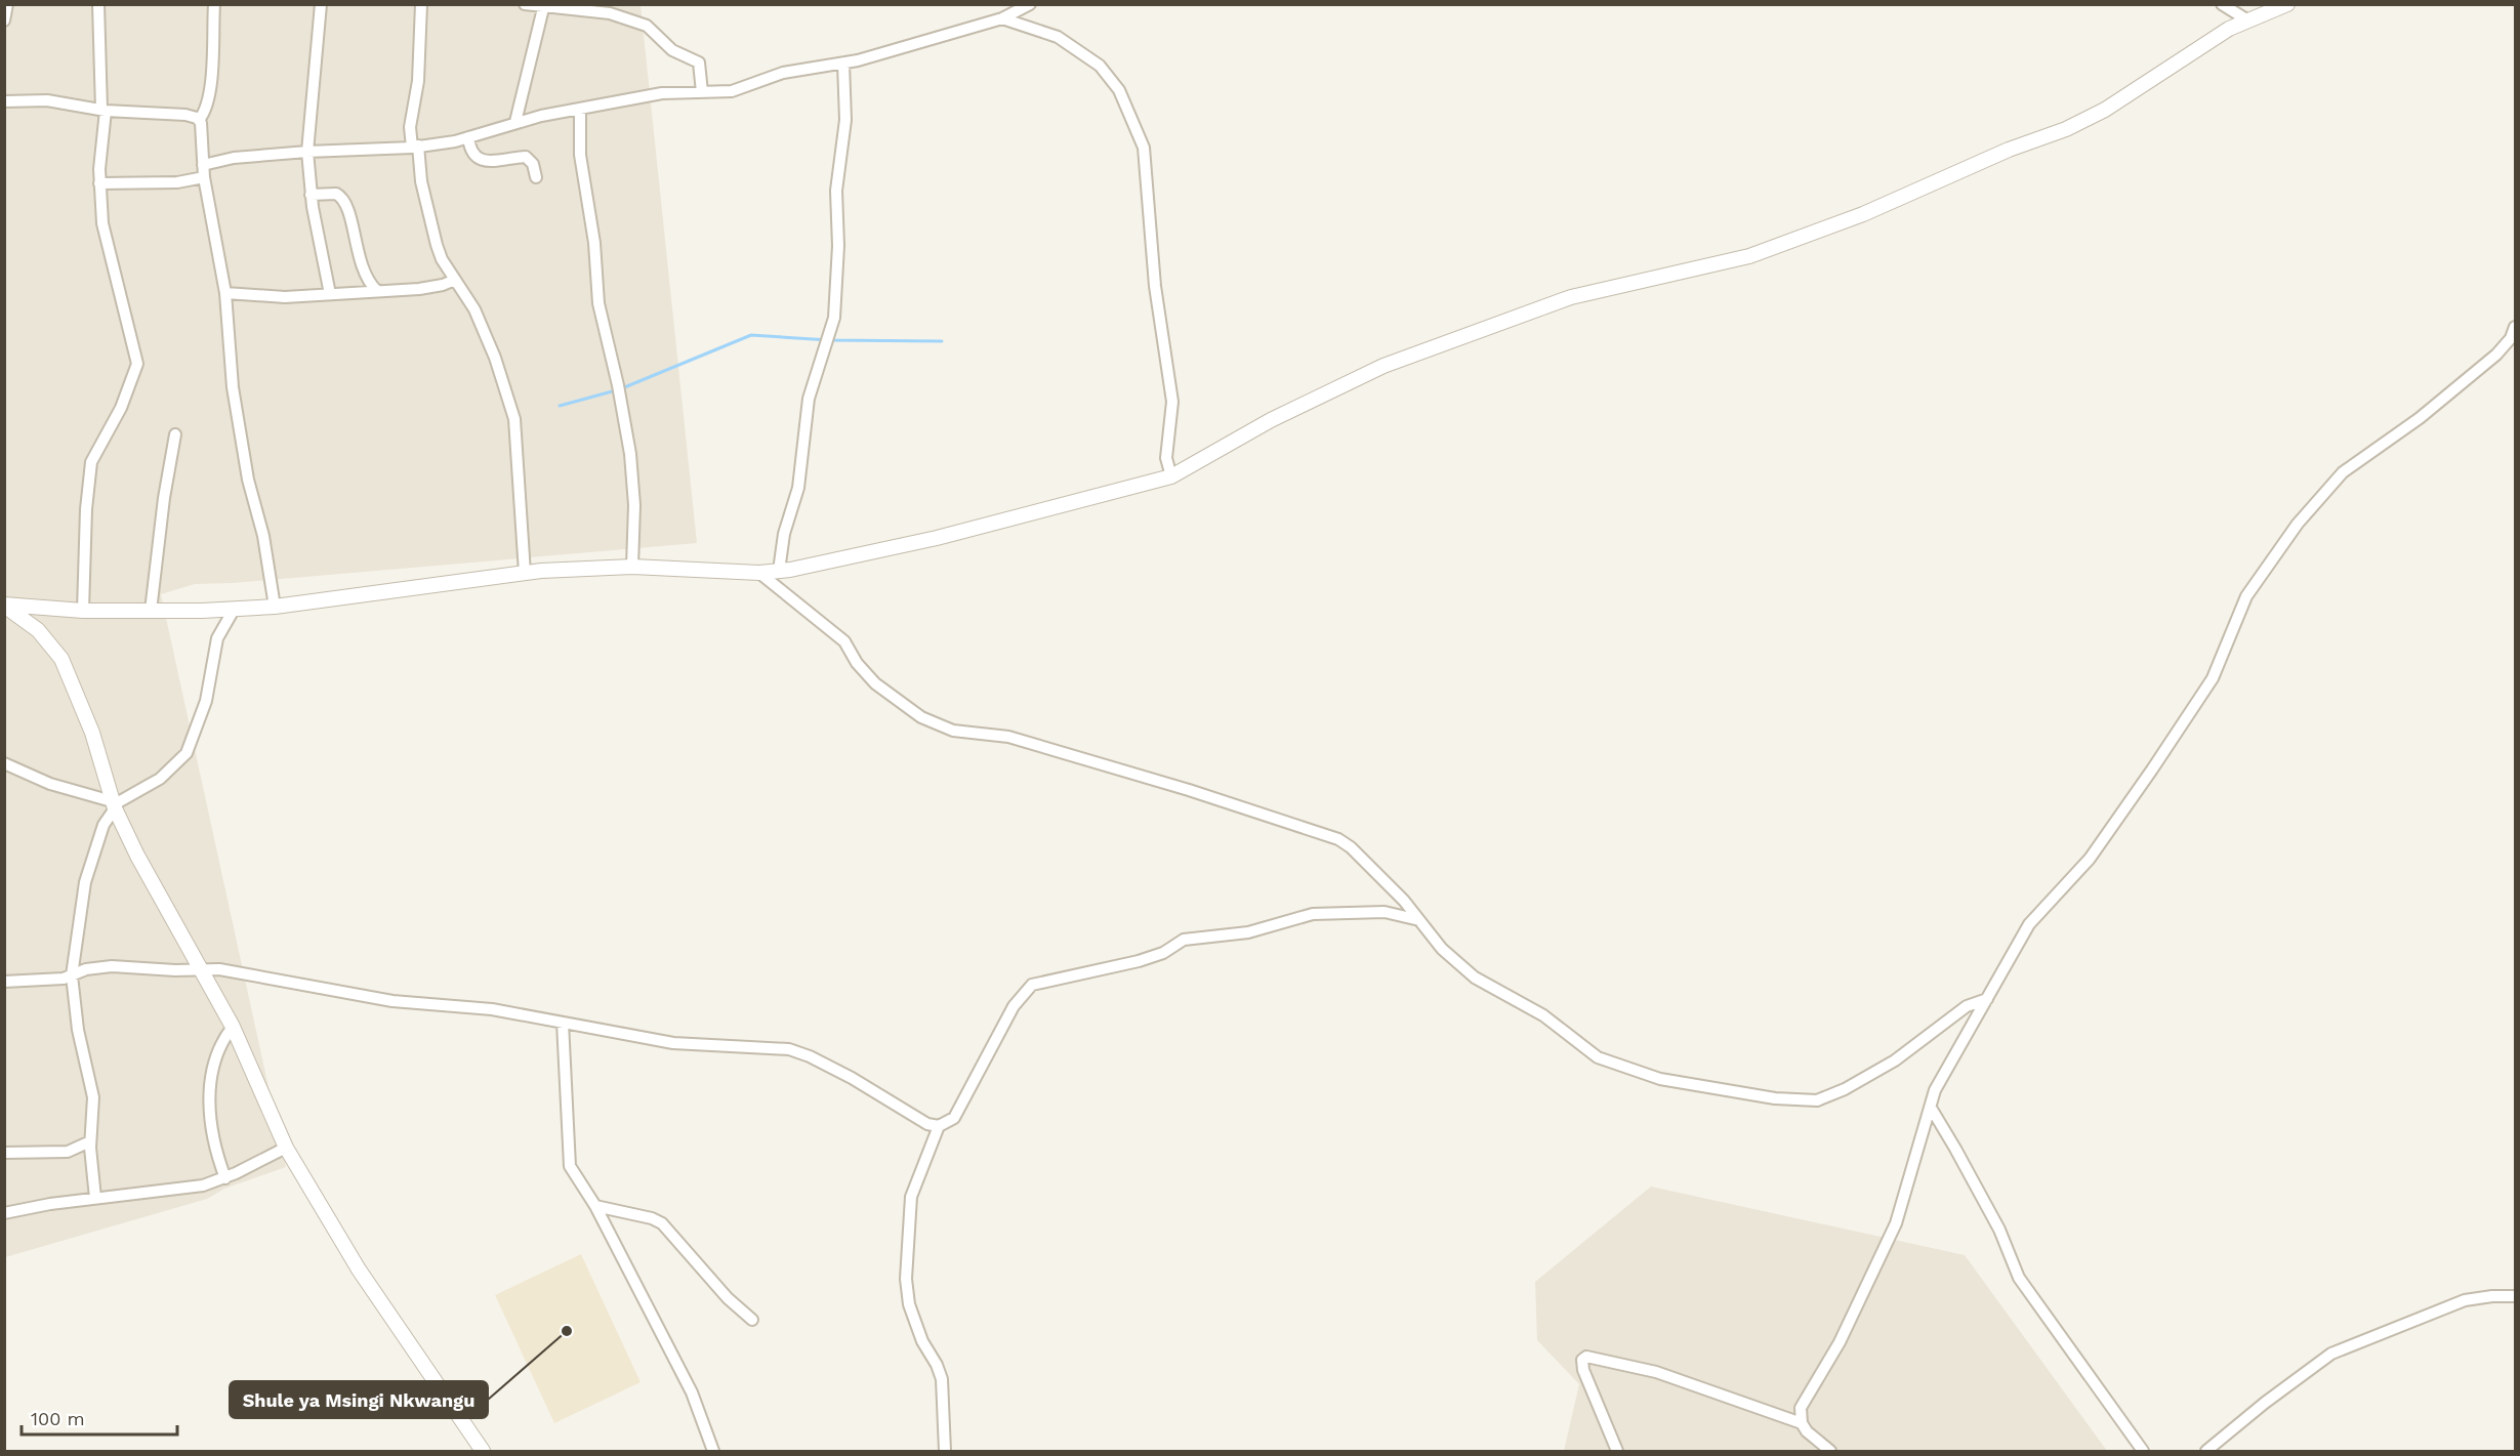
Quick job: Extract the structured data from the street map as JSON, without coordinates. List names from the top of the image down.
{
  "places": ["Shule ya Msingi Nkwangu"],
  "scale_bar": "100 m"
}
